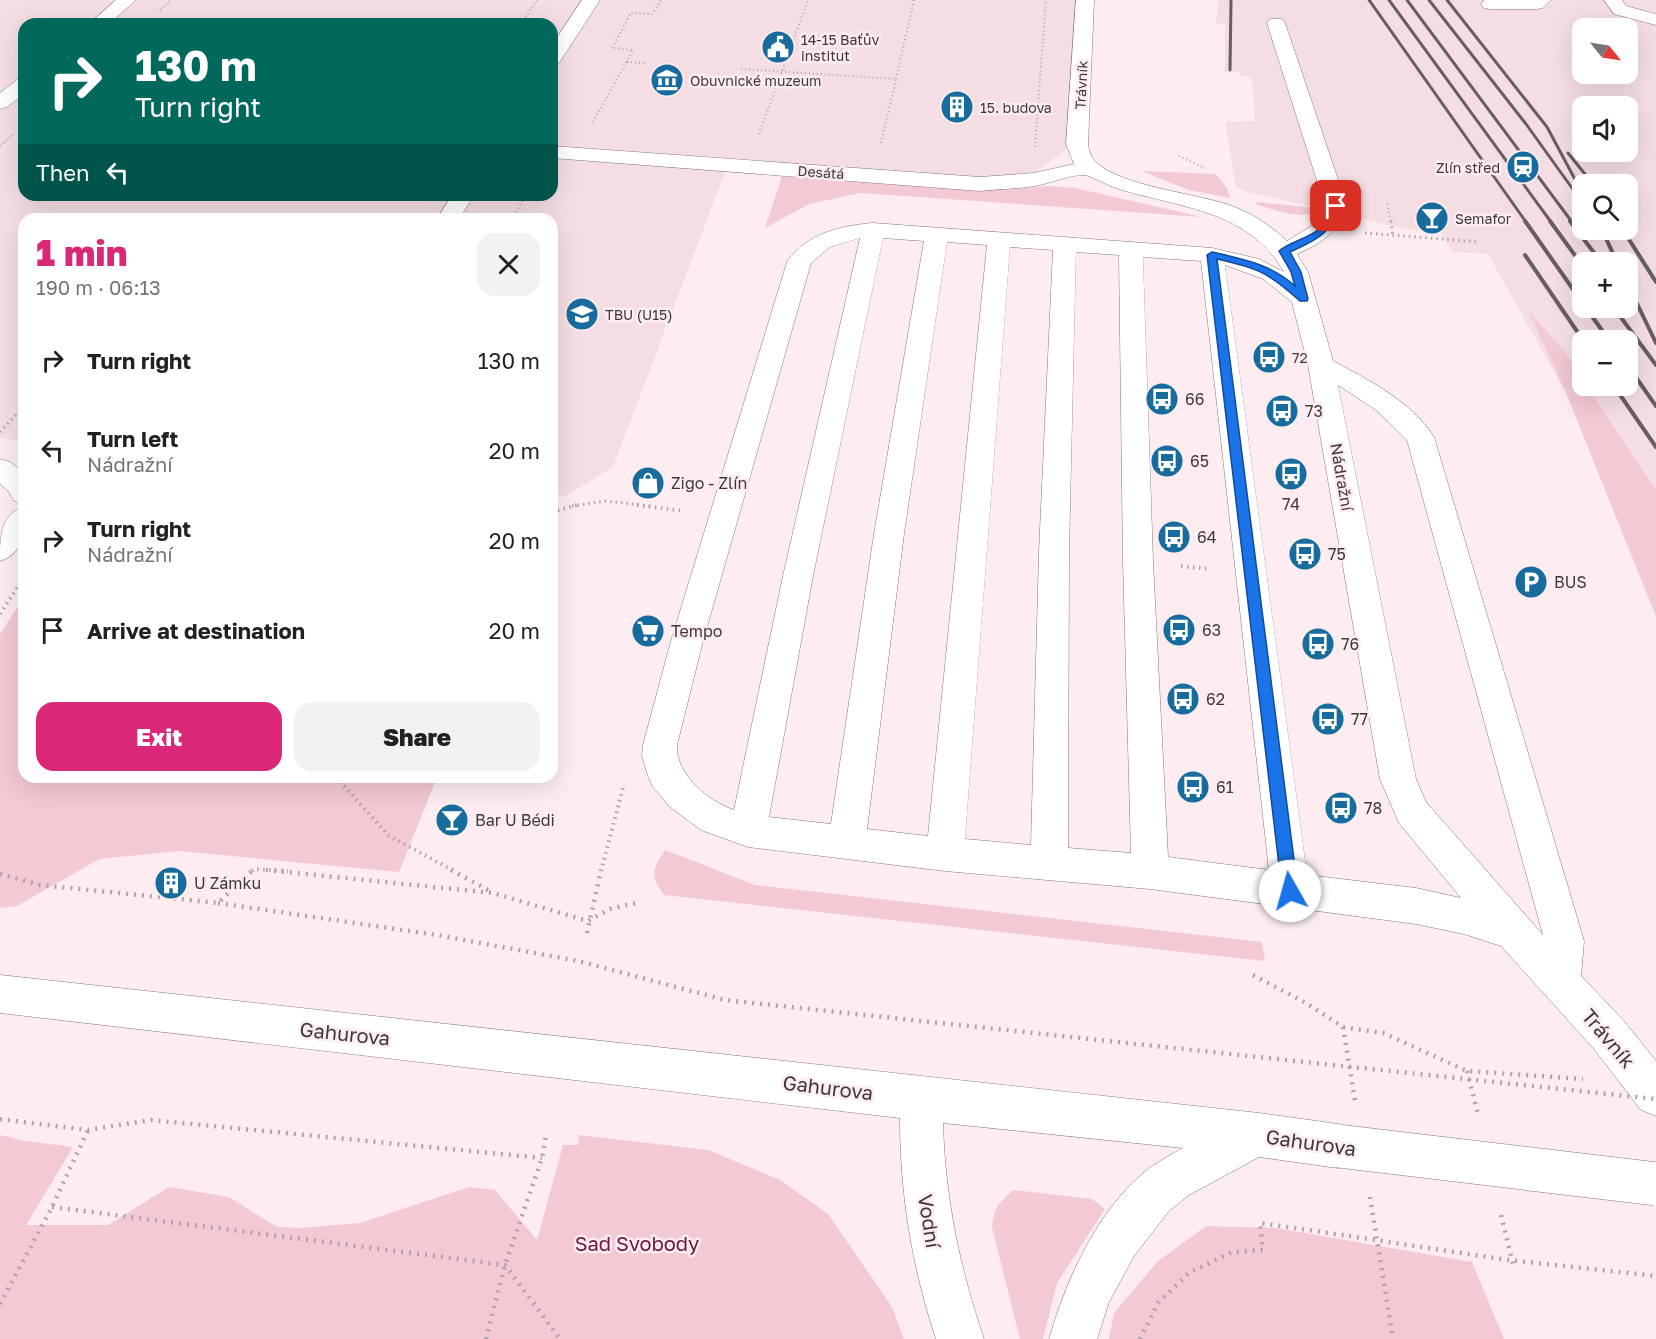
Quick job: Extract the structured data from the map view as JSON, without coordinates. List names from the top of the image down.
{
  "streets": {
    "street": [
      "Trávník",
      "Desátá",
      "Nádražní",
      "Gahurova",
      "Vodní"
    ]
  },
  "crossings": [
    ["Trávník", "Desátá"],
    ["Trávník", "Nádražní"],
    ["Desátá", "Nádražní"],
    ["Gahurova", "Vodní"]
  ],
  "parks": ["Sad Svobody"],
  "places": {
    "public building": ["14-15 Baťův institut"],
    "museum": ["Obuvnické muzeum"],
    "building": ["15. budova", "U Zámku"],
    "station": ["Zlín střed"],
    "bar": ["Semafor", "Bar U Bédi"],
    "school or university": ["TBU (U15)"],
    "bus stop": [
      "72",
      "66",
      "73",
      "65",
      "74",
      "64",
      "75",
      "63",
      "76",
      "62",
      "77",
      "61",
      "78"
    ],
    "shop": ["Zigo - Zlín"],
    "parking": ["BUS"],
    "supermarket": ["Tempo"]
  },
  "north": "bottom right",
  "page": {
    "map_buttons": ["+", "−"],
    "turn": ["130 m", "Turn right"],
    "then": "Then",
    "heading": ["1 min", "190 m · 06:13"],
    "list": [
      {
        "name": "Turn right",
        "value": "130 m"
      },
      {
        "name": "Turn left",
        "note": "Nádražní",
        "value": "20 m"
      },
      {
        "name": "Turn right",
        "note": "Nádražní",
        "value": "20 m"
      },
      {
        "name": "Arrive at destination",
        "value": "20 m"
      }
    ],
    "buttons": ["Exit", "Share"]
  }
}
